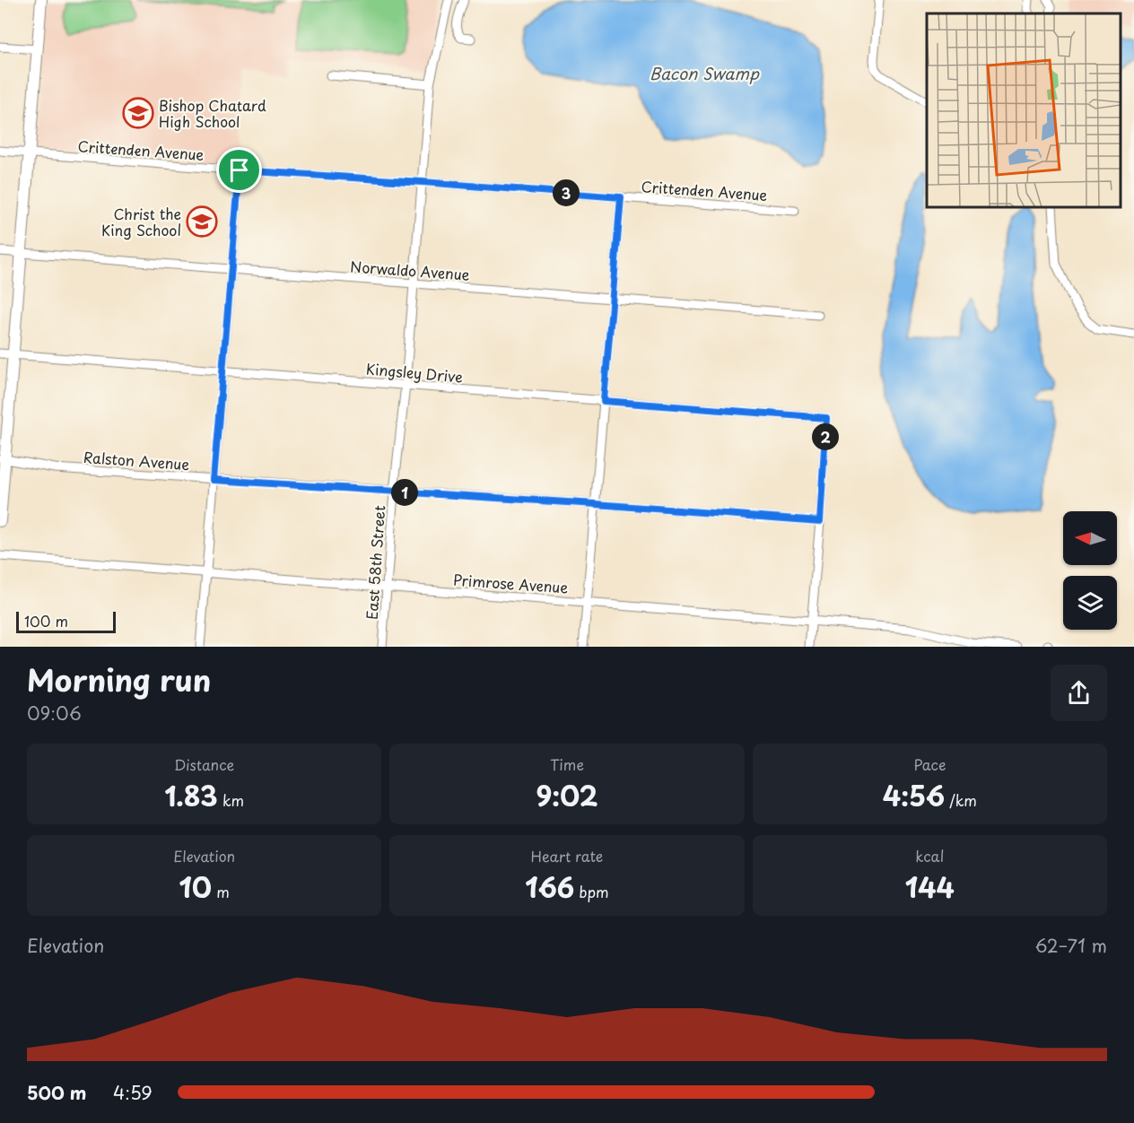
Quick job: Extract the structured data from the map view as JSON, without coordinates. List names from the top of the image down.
{
  "streets": {
    "street": [
      "Crittenden Avenue",
      "Norwaldo Avenue",
      "Kingsley Drive",
      "Ralston Avenue",
      "East 58th Street",
      "Primrose Avenue"
    ]
  },
  "crossings": [
    ["Crittenden Avenue", "East 58th Street"],
    ["Norwaldo Avenue", "East 58th Street"],
    ["Kingsley Drive", "Ralston Avenue"],
    ["Kingsley Drive", "East 58th Street"],
    ["Ralston Avenue", "East 58th Street"],
    ["East 58th Street", "Primrose Avenue"]
  ],
  "water": ["Bacon Swamp"],
  "places": {
    "school or university": ["Bishop Chatard High School", "Christ the King School"]
  },
  "scale_bar": "100 m",
  "north": "left",
  "page": {
    "pins": ["3", "2", "1"],
    "scale": "100 m",
    "heading": ["Morning run", "09:06"],
    "stats": [
      ["Distance", "1.83 km"],
      ["Time", "9:02"],
      ["Pace", "4:56 /km"],
      ["Elevation", "10 m"],
      ["Heart rate", "166 bpm"],
      ["kcal", "144"]
    ],
    "chart": ["Elevation", "62–71 m"],
    "list": [
      {
        "name": "500 m",
        "note": "4:59"
      }
    ]
  }
}
